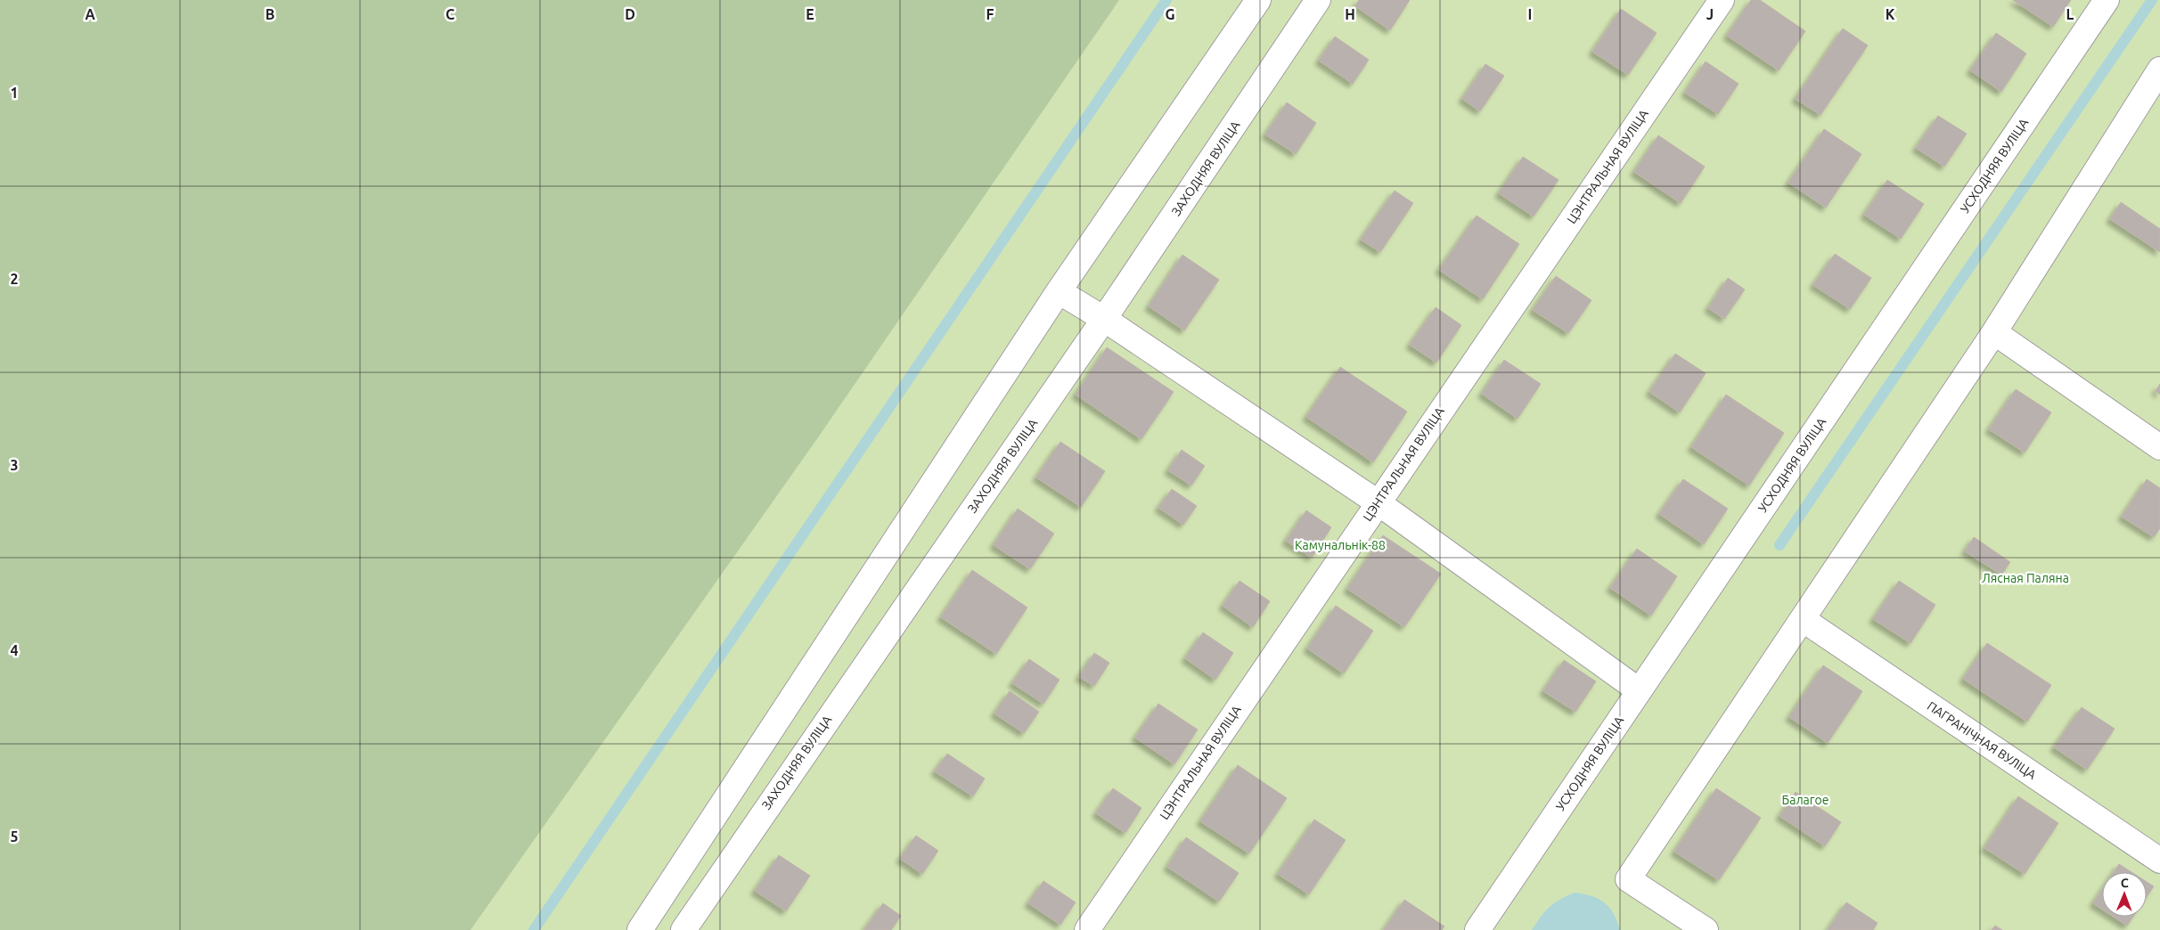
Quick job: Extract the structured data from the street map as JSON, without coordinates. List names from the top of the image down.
{
  "streets": {
    "street": [
      "УСХОДНЯЯ ВУЛІЦА",
      "ЦЭНТРАЛЬНАЯ ВУЛІЦА",
      "ЗАХОДНЯЯ ВУЛІЦА",
      "ПАГРАНІЧНАЯ ВУЛІЦА"
    ]
  },
  "parks": ["Камунальнік-88", "Лясная Паляна", "Балагое"],
  "north": "top",
  "grid": {
    "columns": [
      "A",
      "B",
      "C",
      "D",
      "E",
      "F",
      "G",
      "H",
      "I",
      "J",
      "K",
      "L"
    ],
    "rows": [
      "1",
      "2",
      "3",
      "4",
      "5"
    ]
  }
}
